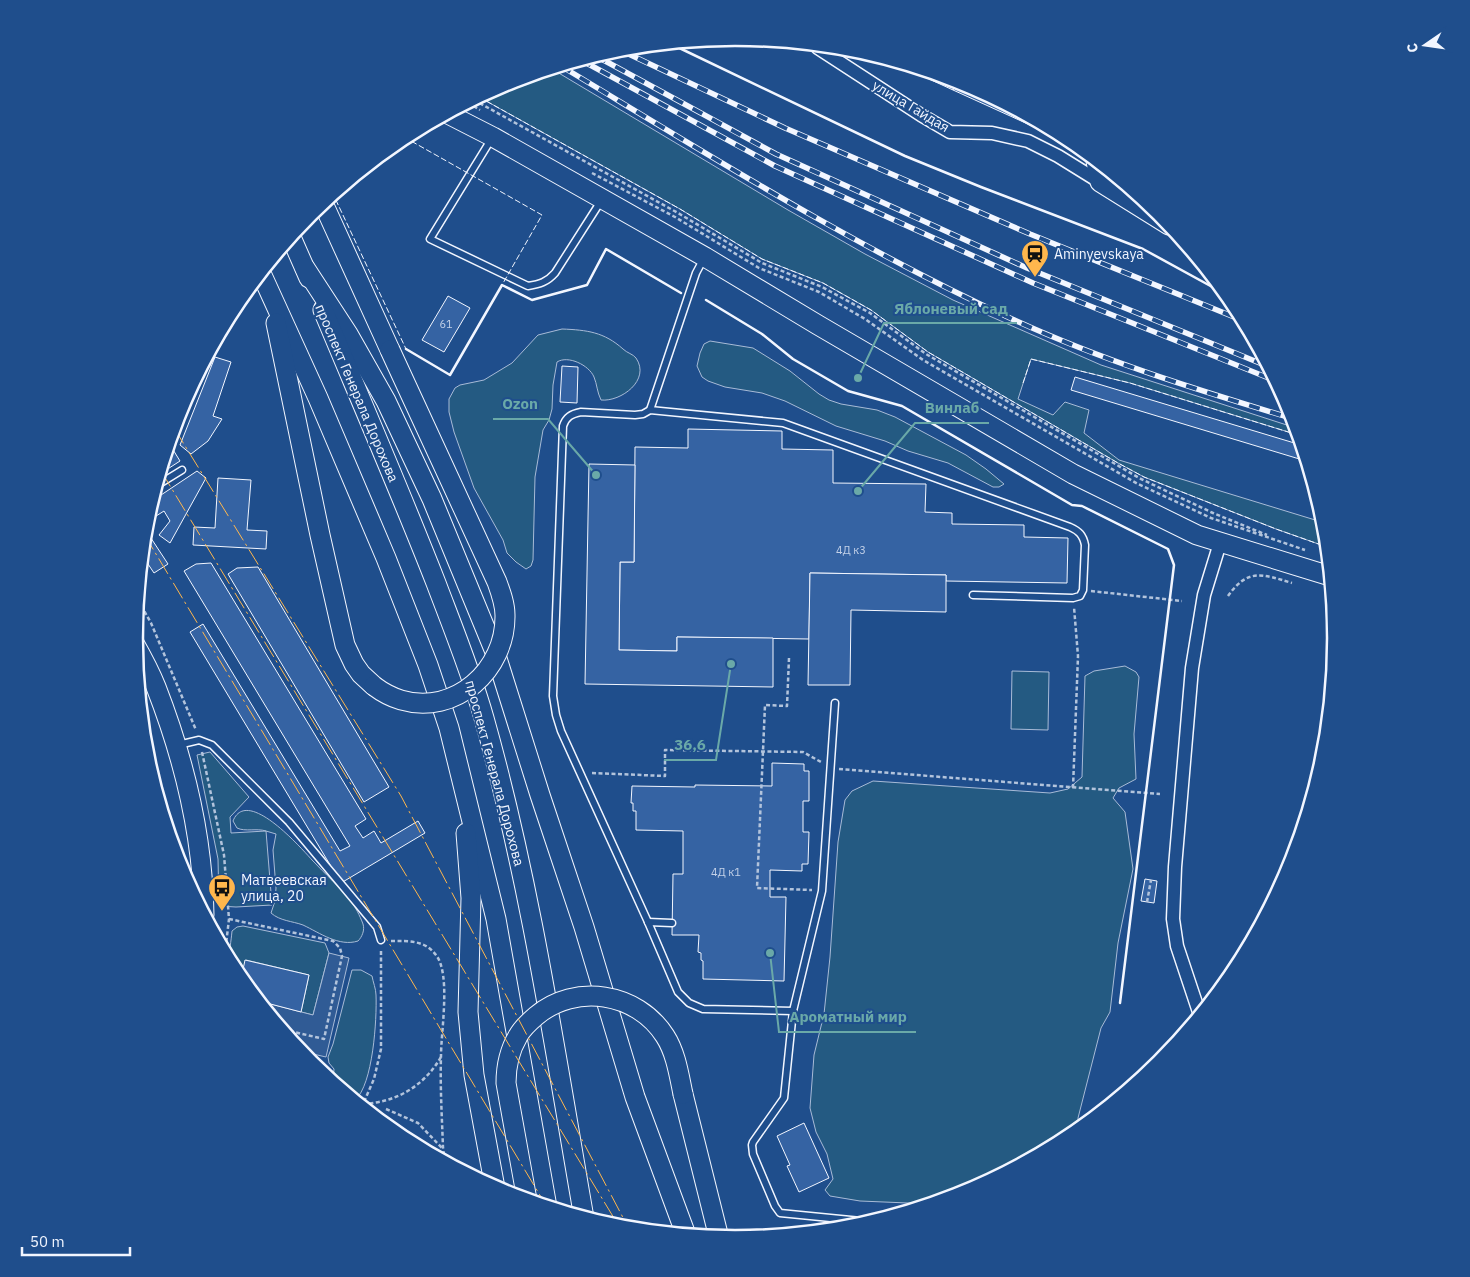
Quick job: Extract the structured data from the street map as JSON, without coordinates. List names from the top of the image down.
{
  "streets": {
    "main road": ["улица Гайдая", "проспект Генерала Дорохова"]
  },
  "places": {
    "station": ["Aminyevskaya"],
    "other": [
      "Яблоневый сад",
      "Ozon",
      "Винлаб",
      "36,6",
      "Ароматный мир"
    ],
    "bus stop": ["Матвеевская улица, 20"]
  },
  "house_numbers": ["61", "4Д к3", "4Д к1"],
  "scale_bar": "50 m",
  "north": "left"
}
